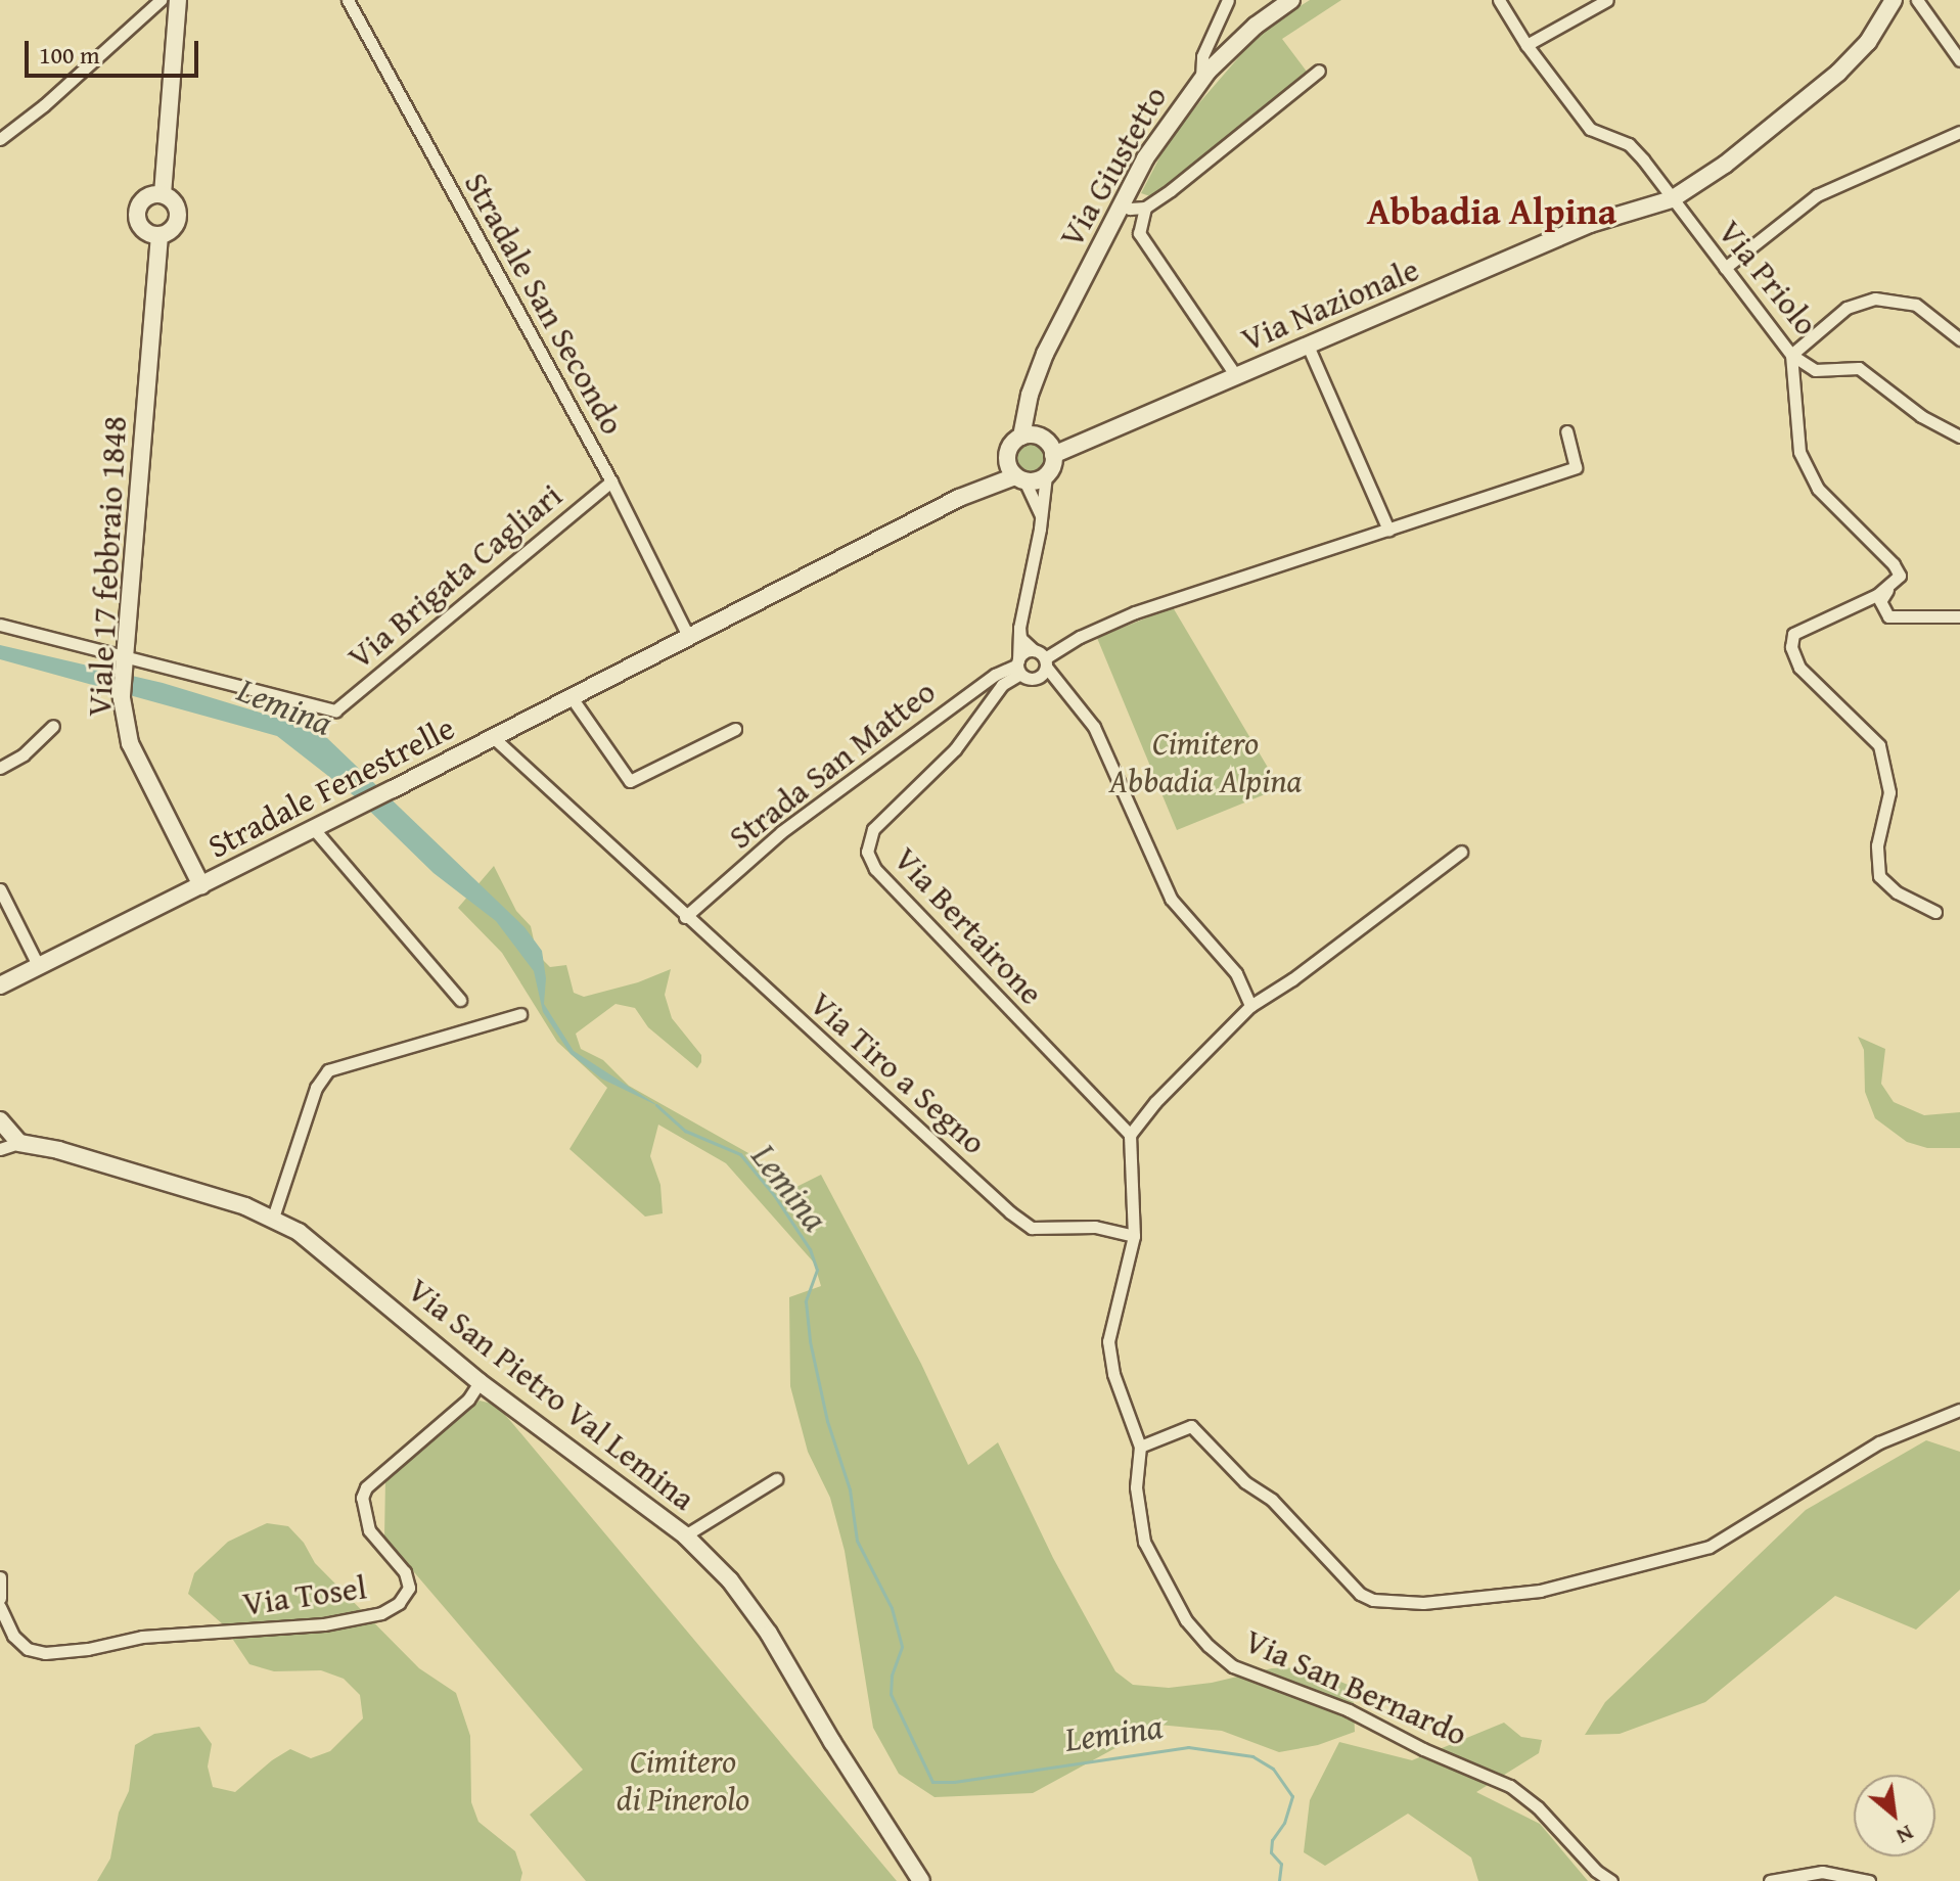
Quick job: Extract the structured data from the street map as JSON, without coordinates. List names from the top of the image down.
{
  "streets": {
    "street": [
      "Via Giustetto",
      "Via Priolo",
      "Stradale San Secondo",
      "Via Nazionale",
      "Viale 17 febbraio 1848",
      "Via Brigata Cagliari",
      "Strada San Matteo",
      "Stradale Fenestrelle",
      "Via Bertairone",
      "Via Tiro a Segno",
      "Via San Pietro Val Lemina",
      "Via Tosel",
      "Via San Bernardo"
    ]
  },
  "crossings": [
    ["Via Giustetto", "Via Nazionale"],
    ["Via Priolo", "Via Nazionale"],
    ["Stradale San Secondo", "Via Brigata Cagliari"],
    ["Stradale San Secondo", "Stradale Fenestrelle"],
    ["Viale 17 febbraio 1848", "Via Brigata Cagliari"],
    ["Viale 17 febbraio 1848", "Stradale Fenestrelle"],
    ["Strada San Matteo", "Via Bertairone"],
    ["Strada San Matteo", "Via Tiro a Segno"],
    ["Stradale Fenestrelle", "Via Tiro a Segno"],
    ["Via San Pietro Val Lemina", "Via Tosel"]
  ],
  "districts": ["Abbadia Alpina"],
  "water": ["Lemina"],
  "parks": ["Cimitero Abbadia Alpina", "Cimitero di Pinerolo"],
  "scale_bar": "100 m",
  "north": "bottom right"
}
